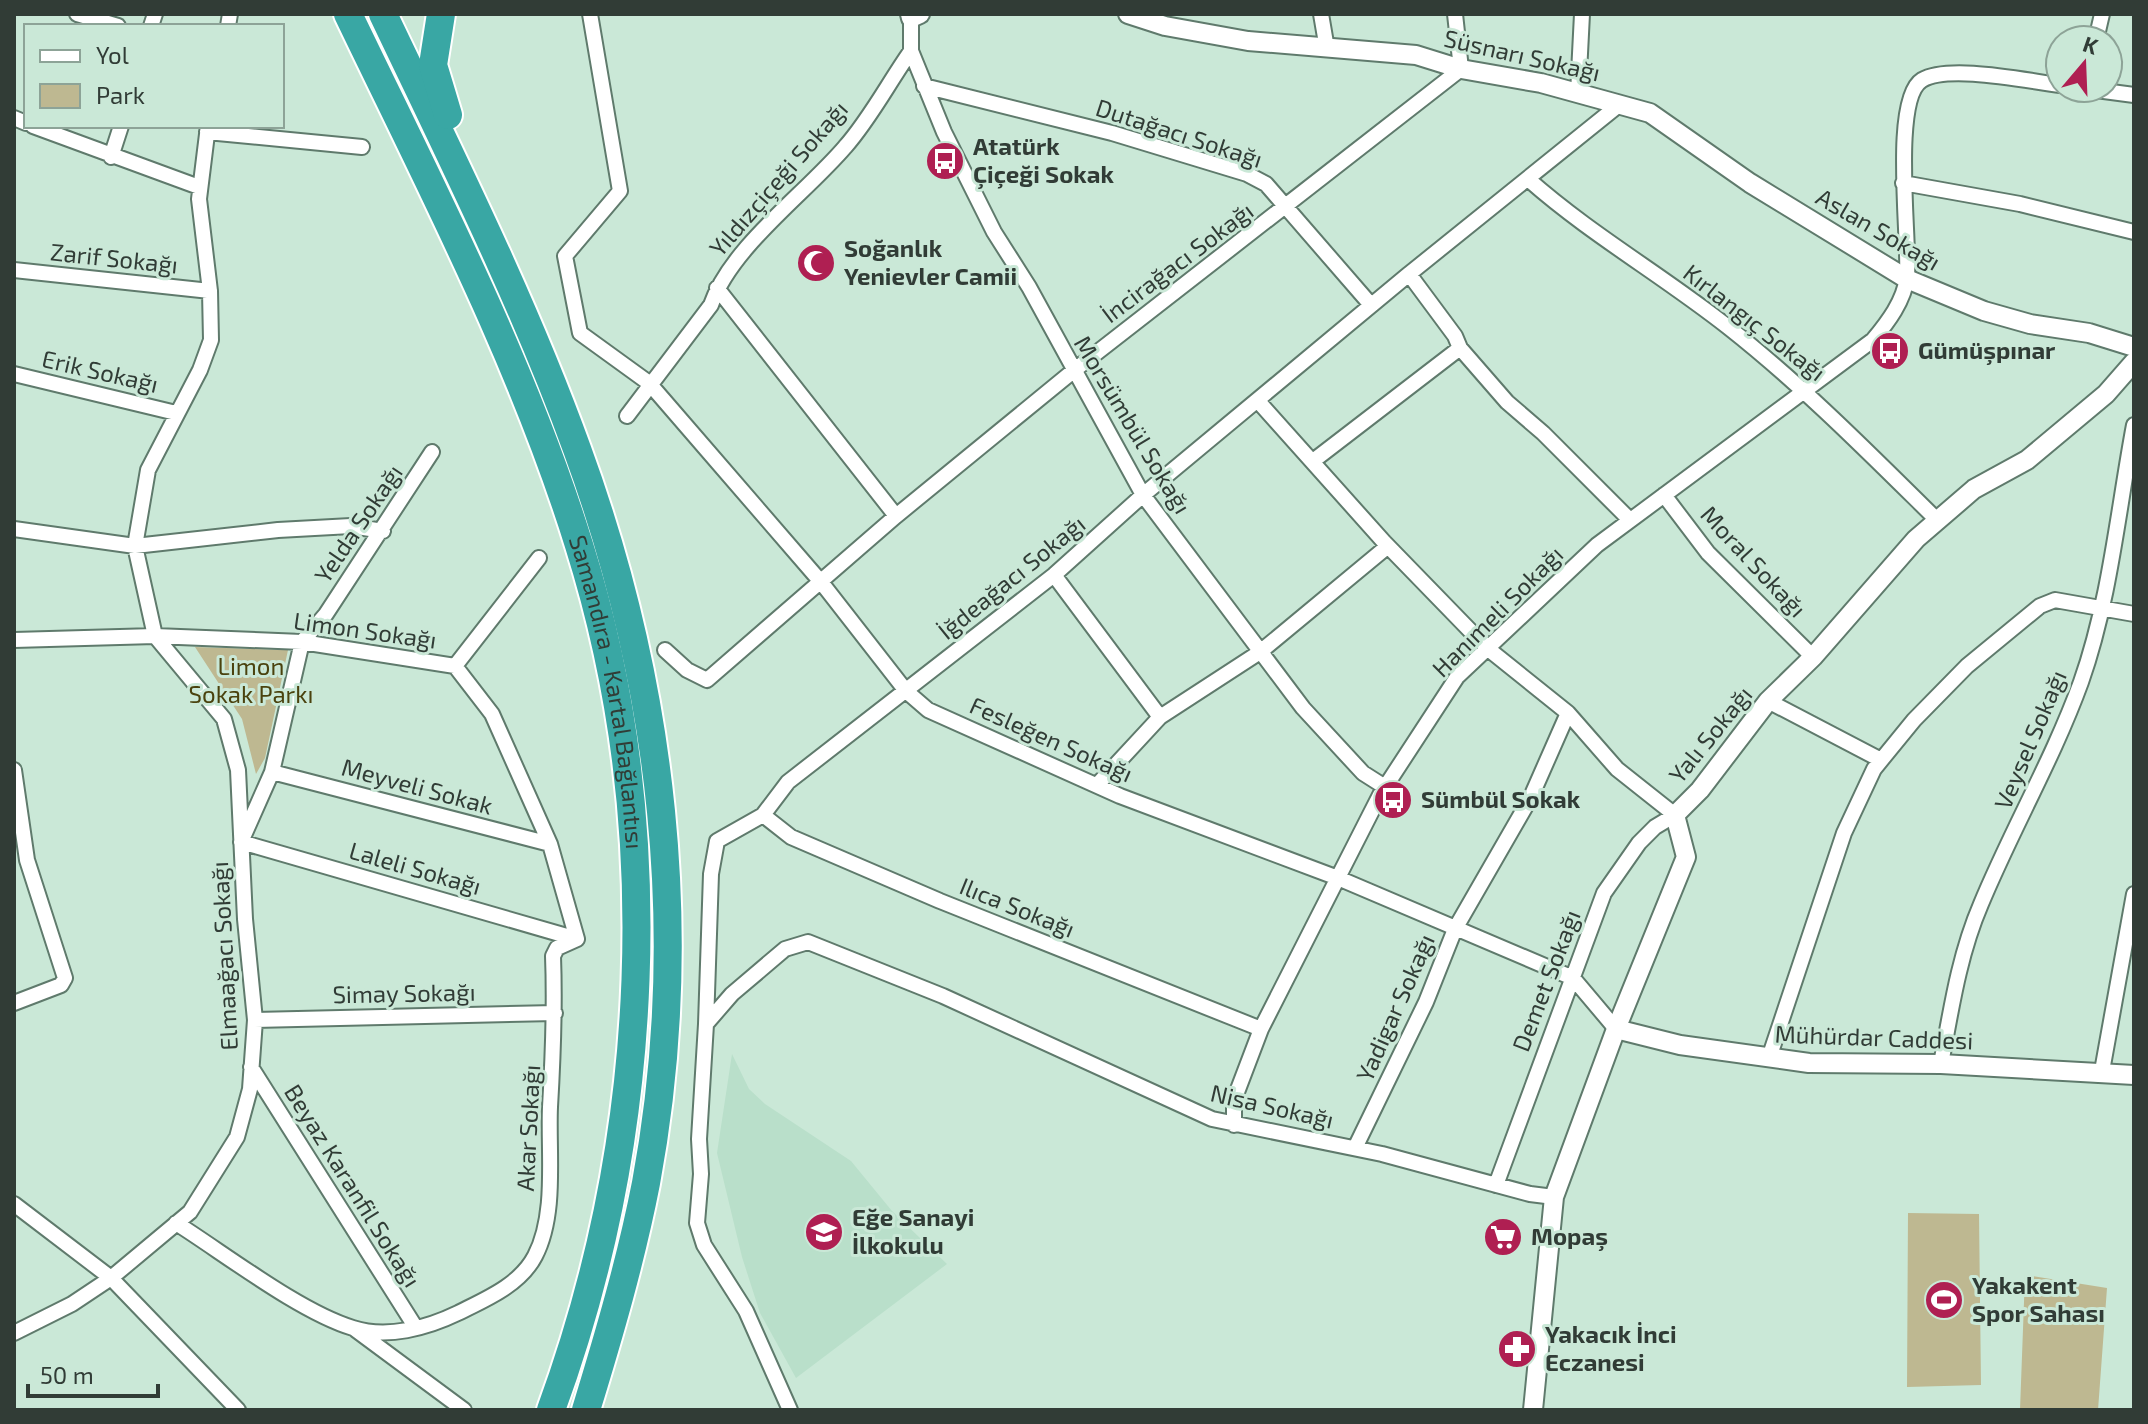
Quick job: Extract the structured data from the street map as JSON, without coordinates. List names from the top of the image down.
{
  "streets": {
    "highway": ["Samandıra - Kartal Bağlantısı"],
    "street": [
      "Süsnarı Sokağı",
      "Dutağacı Sokağı",
      "Yıldızçiçeği Sokağı",
      "Aslan Sokağı",
      "Zarif Sokağı",
      "İncirağacı Sokağı",
      "Kırlangıç Sokağı",
      "Erik Sokağı",
      "Morsümbül Sokağı",
      "Yelda Sokağı",
      "Moral Sokağı",
      "İğdeağacı Sokağı",
      "Hanımeli Sokağı",
      "Limon Sokağı",
      "Yalı Sokağı",
      "Fesleğen Sokağı",
      "Veysel Sokağı",
      "Meyveli Sokak",
      "Laleli Sokağı",
      "Ilıca Sokağı",
      "Elmaağacı Sokağı",
      "Demet Sokağı",
      "Simay Sokağı",
      "Yadigar Sokağı",
      "Mühürdar Caddesi",
      "Nisa Sokağı",
      "Akar Sokağı",
      "Beyaz Karanfil Sokağı"
    ]
  },
  "crossings": [
    ["Süsnarı Sokağı", "Aslan Sokağı"],
    ["Süsnarı Sokağı", "İncirağacı Sokağı"],
    ["Süsnarı Sokağı", "İğdeağacı Sokağı"],
    ["Dutağacı Sokağı", "İncirağacı Sokağı"],
    ["Dutağacı Sokağı", "Morsümbül Sokağı"],
    ["Dutağacı Sokağı", "İğdeağacı Sokağı"],
    ["Yıldızçiçeği Sokağı", "Morsümbül Sokağı"],
    ["Yıldızçiçeği Sokağı", "Fesleğen Sokağı"],
    ["Aslan Sokağı", "İğdeağacı Sokağı"],
    ["Aslan Sokağı", "Hanımeli Sokağı"],
    ["İncirağacı Sokağı", "Morsümbül Sokağı"],
    ["İncirağacı Sokağı", "Fesleğen Sokağı"],
    ["Kırlangıç Sokağı", "İğdeağacı Sokağı"],
    ["Kırlangıç Sokağı", "Hanımeli Sokağı"],
    ["Kırlangıç Sokağı", "Yalı Sokağı"],
    ["Morsümbül Sokağı", "İğdeağacı Sokağı"],
    ["Morsümbül Sokağı", "Hanımeli Sokağı"],
    ["Yelda Sokağı", "Limon Sokağı"],
    ["Yelda Sokağı", "Meyveli Sokak"],
    ["Yelda Sokağı", "Laleli Sokağı"],
    ["Yelda Sokağı", "Elmaağacı Sokağı"],
    ["Moral Sokağı", "Hanımeli Sokağı"],
    ["Moral Sokağı", "Yalı Sokağı"],
    ["İğdeağacı Sokağı", "Fesleğen Sokağı"],
    ["İğdeağacı Sokağı", "Ilıca Sokağı"],
    ["Hanımeli Sokağı", "Fesleğen Sokağı"],
    ["Hanımeli Sokağı", "Ilıca Sokağı"],
    ["Hanımeli Sokağı", "Nisa Sokağı"],
    ["Limon Sokağı", "Meyveli Sokak"],
    ["Limon Sokağı", "Laleli Sokağı"],
    ["Limon Sokağı", "Elmaağacı Sokağı"],
    ["Limon Sokağı", "Akar Sokağı"],
    ["Yalı Sokağı", "Fesleğen Sokağı"],
    ["Yalı Sokağı", "Demet Sokağı"],
    ["Yalı Sokağı", "Mühürdar Caddesi"],
    ["Yalı Sokağı", "Nisa Sokağı"],
    ["Fesleğen Sokağı", "Demet Sokağı"],
    ["Fesleğen Sokağı", "Yadigar Sokağı"],
    ["Fesleğen Sokağı", "Mühürdar Caddesi"],
    ["Veysel Sokağı", "Mühürdar Caddesi"],
    ["Laleli Sokağı", "Elmaağacı Sokağı"],
    ["Laleli Sokağı", "Akar Sokağı"],
    ["Elmaağacı Sokağı", "Simay Sokağı"],
    ["Elmaağacı Sokağı", "Akar Sokağı"],
    ["Elmaağacı Sokağı", "Beyaz Karanfil Sokağı"],
    ["Demet Sokağı", "Nisa Sokağı"],
    ["Simay Sokağı", "Akar Sokağı"],
    ["Yadigar Sokağı", "Nisa Sokağı"],
    ["Akar Sokağı", "Beyaz Karanfil Sokağı"]
  ],
  "parks": ["Limon Sokak Parkı"],
  "places": {
    "bus stop": ["Atatürk Çiçeği Sokak", "Gümüşpınar", "Sümbül Sokak"],
    "mosque": ["Soğanlık Yenievler Camii"],
    "school or university": ["Eğe Sanayi İlkokulu"],
    "supermarket": ["Mopaş"],
    "sports": ["Yakakent Spor Sahası"],
    "pharmacy": ["Yakacık İnci Eczanesi"]
  },
  "legend": ["Yol", "Park"],
  "scale_bar": "50 m",
  "north": "top"
}
